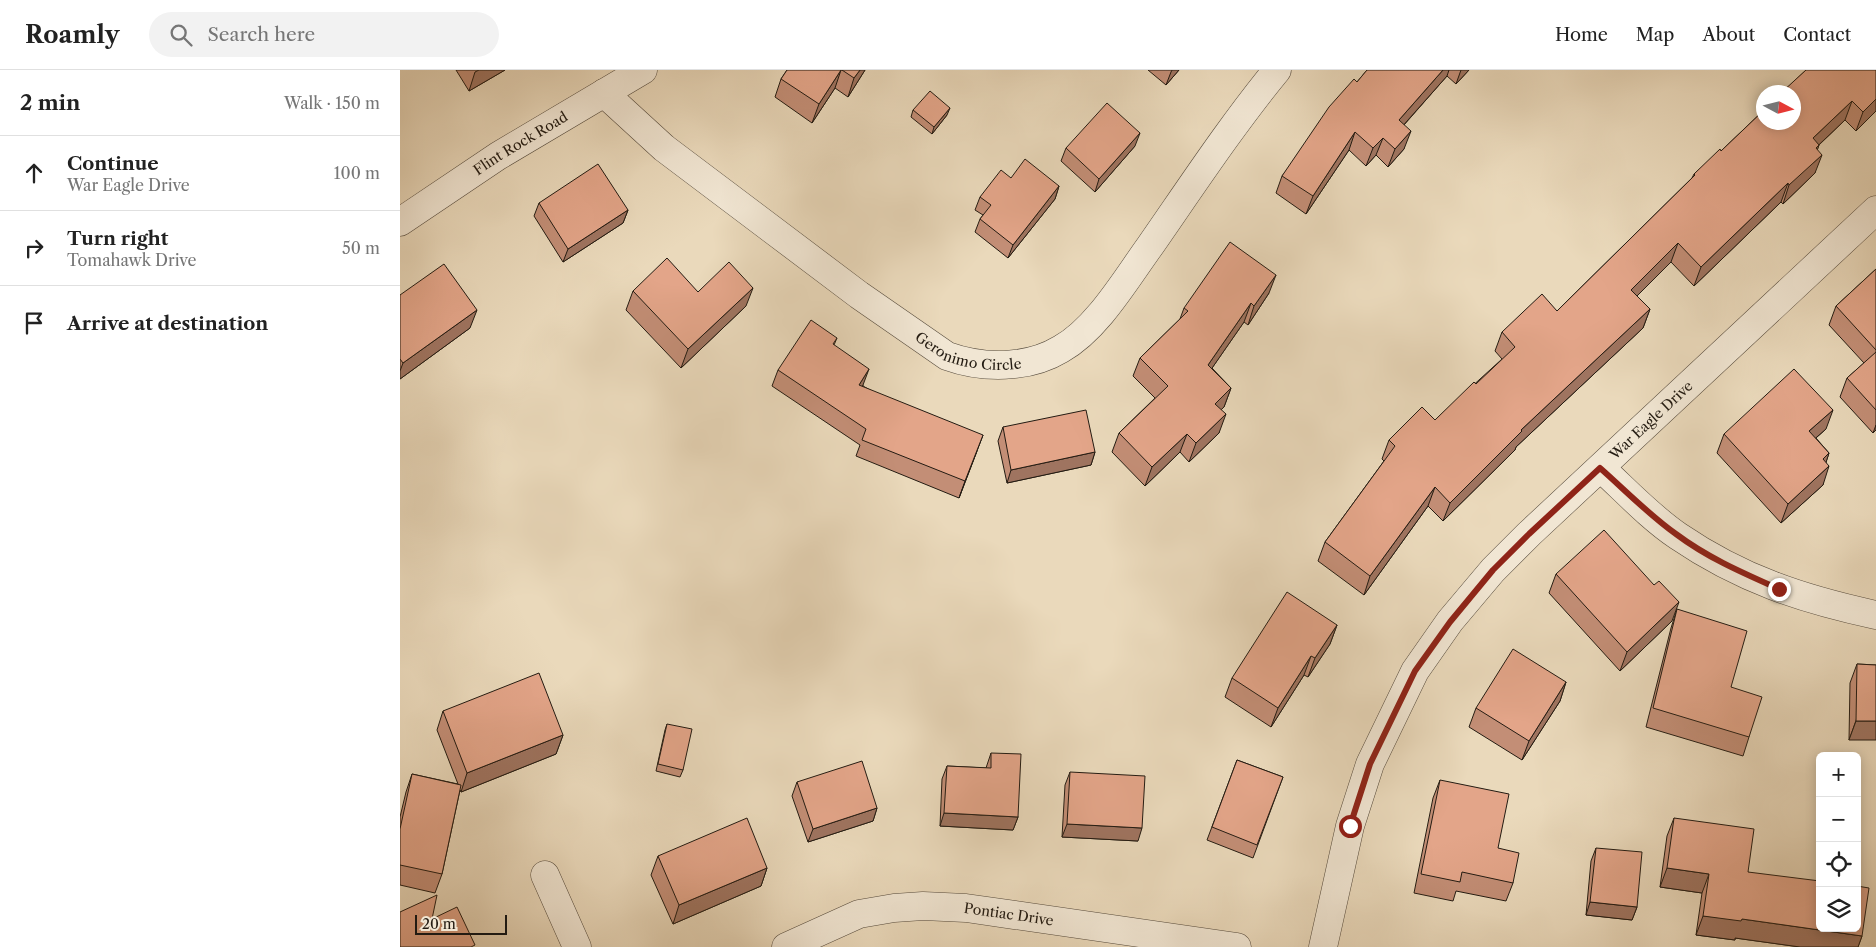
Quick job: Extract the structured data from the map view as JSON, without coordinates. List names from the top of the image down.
{
  "streets": {
    "street": [
      "Flint Rock Road",
      "Geronimo Circle",
      "War Eagle Drive",
      "Pontiac Drive"
    ]
  },
  "crossings": [
    ["Flint Rock Road", "Geronimo Circle"]
  ],
  "scale_bar": "20 m",
  "north": "right",
  "page": {
    "header": "Roamly",
    "search": "Search here",
    "nav": [
      "Home",
      "Map",
      "About",
      "Contact"
    ],
    "heading": ["2 min", "Walk · 150 m"],
    "list": [
      ["Continue", "War Eagle Drive", "100 m"],
      ["Turn right", "Tomahawk Drive", "50 m"],
      "Arrive at destination"
    ],
    "map_buttons": ["+", "−"],
    "scale": "20 m"
  }
}
